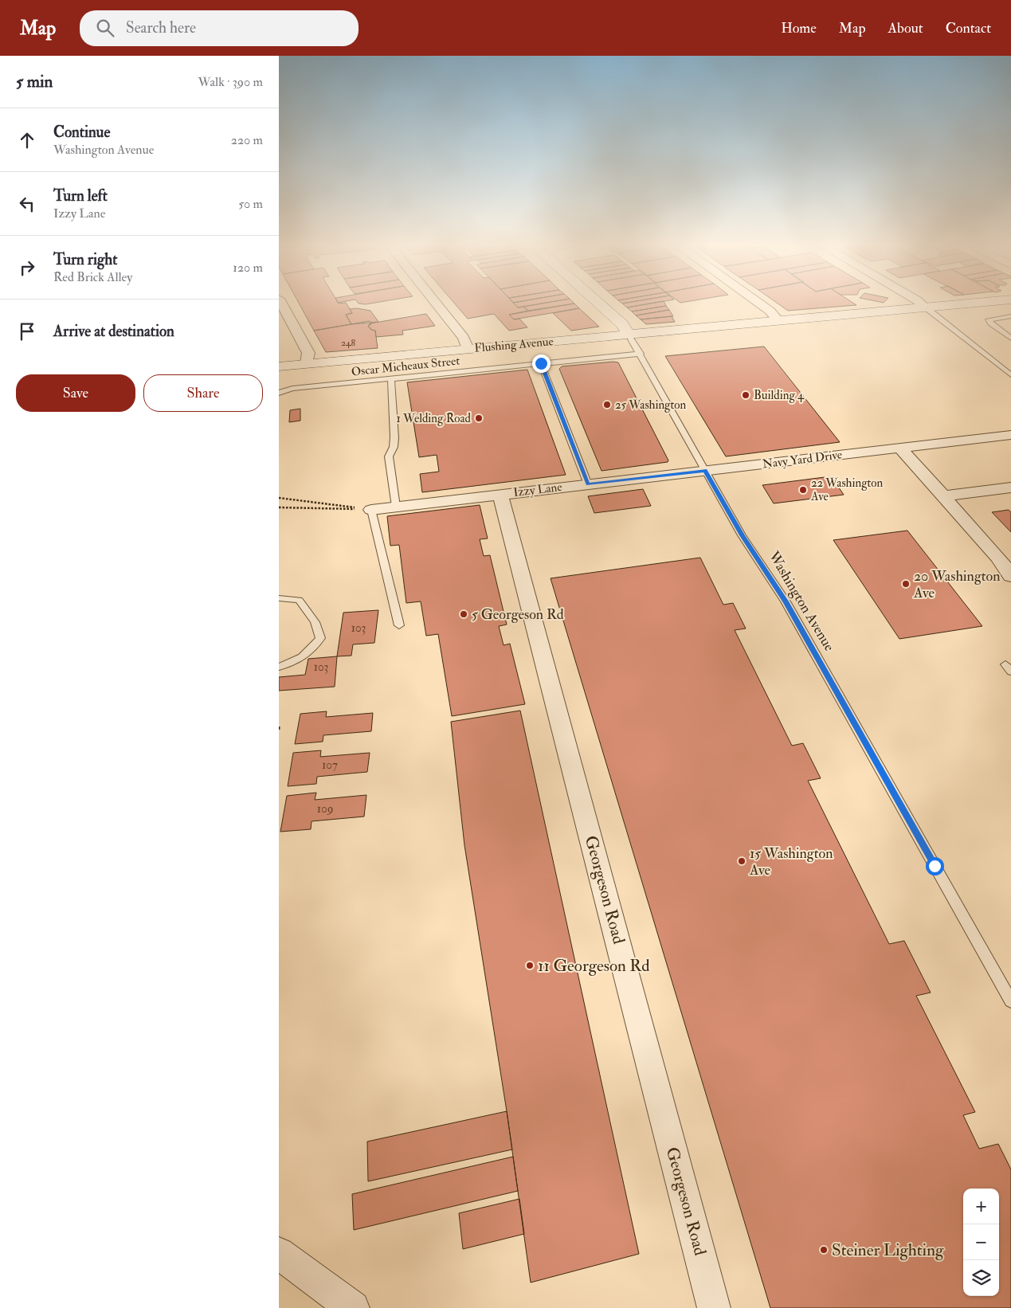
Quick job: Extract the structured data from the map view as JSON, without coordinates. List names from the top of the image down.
{
  "streets": {
    "main road": ["Flushing Avenue", "Washington Avenue"],
    "street": ["Navy Yard Drive", "Izzy Lane", "Georgeson Road"],
    "lane": ["Oscar Micheaux Street"]
  },
  "crossings": [
    ["Flushing Avenue", "Washington Avenue"],
    ["Oscar Micheaux Street", "Washington Avenue"],
    ["Navy Yard Drive", "Izzy Lane"],
    ["Navy Yard Drive", "Washington Avenue"],
    ["Izzy Lane", "Washington Avenue"],
    ["Izzy Lane", "Georgeson Road"]
  ],
  "places": [
    "Building 4",
    "25 Washington",
    "1 Welding Road",
    "22 Washington Ave",
    "20 Washington Ave",
    "5 Georgeson Rd",
    "15 Washington Ave",
    "11 Georgeson Rd",
    "Steiner Lighting"
  ],
  "house_numbers": [
    "248",
    "103",
    "103",
    "107",
    "109"
  ],
  "page": {
    "header": "Map",
    "search": "Search here",
    "nav": [
      "Home",
      "Map",
      "About",
      "Contact"
    ],
    "heading": ["5 min", "Walk · 390 m"],
    "list": [
      ["Continue", "Washington Avenue", "220 m"],
      ["Turn left", "Izzy Lane", "50 m"],
      ["Turn right", "Red Brick Alley", "120 m"],
      "Arrive at destination"
    ],
    "buttons": ["Save", "Share"],
    "map_buttons": ["+", "−"]
  }
}
